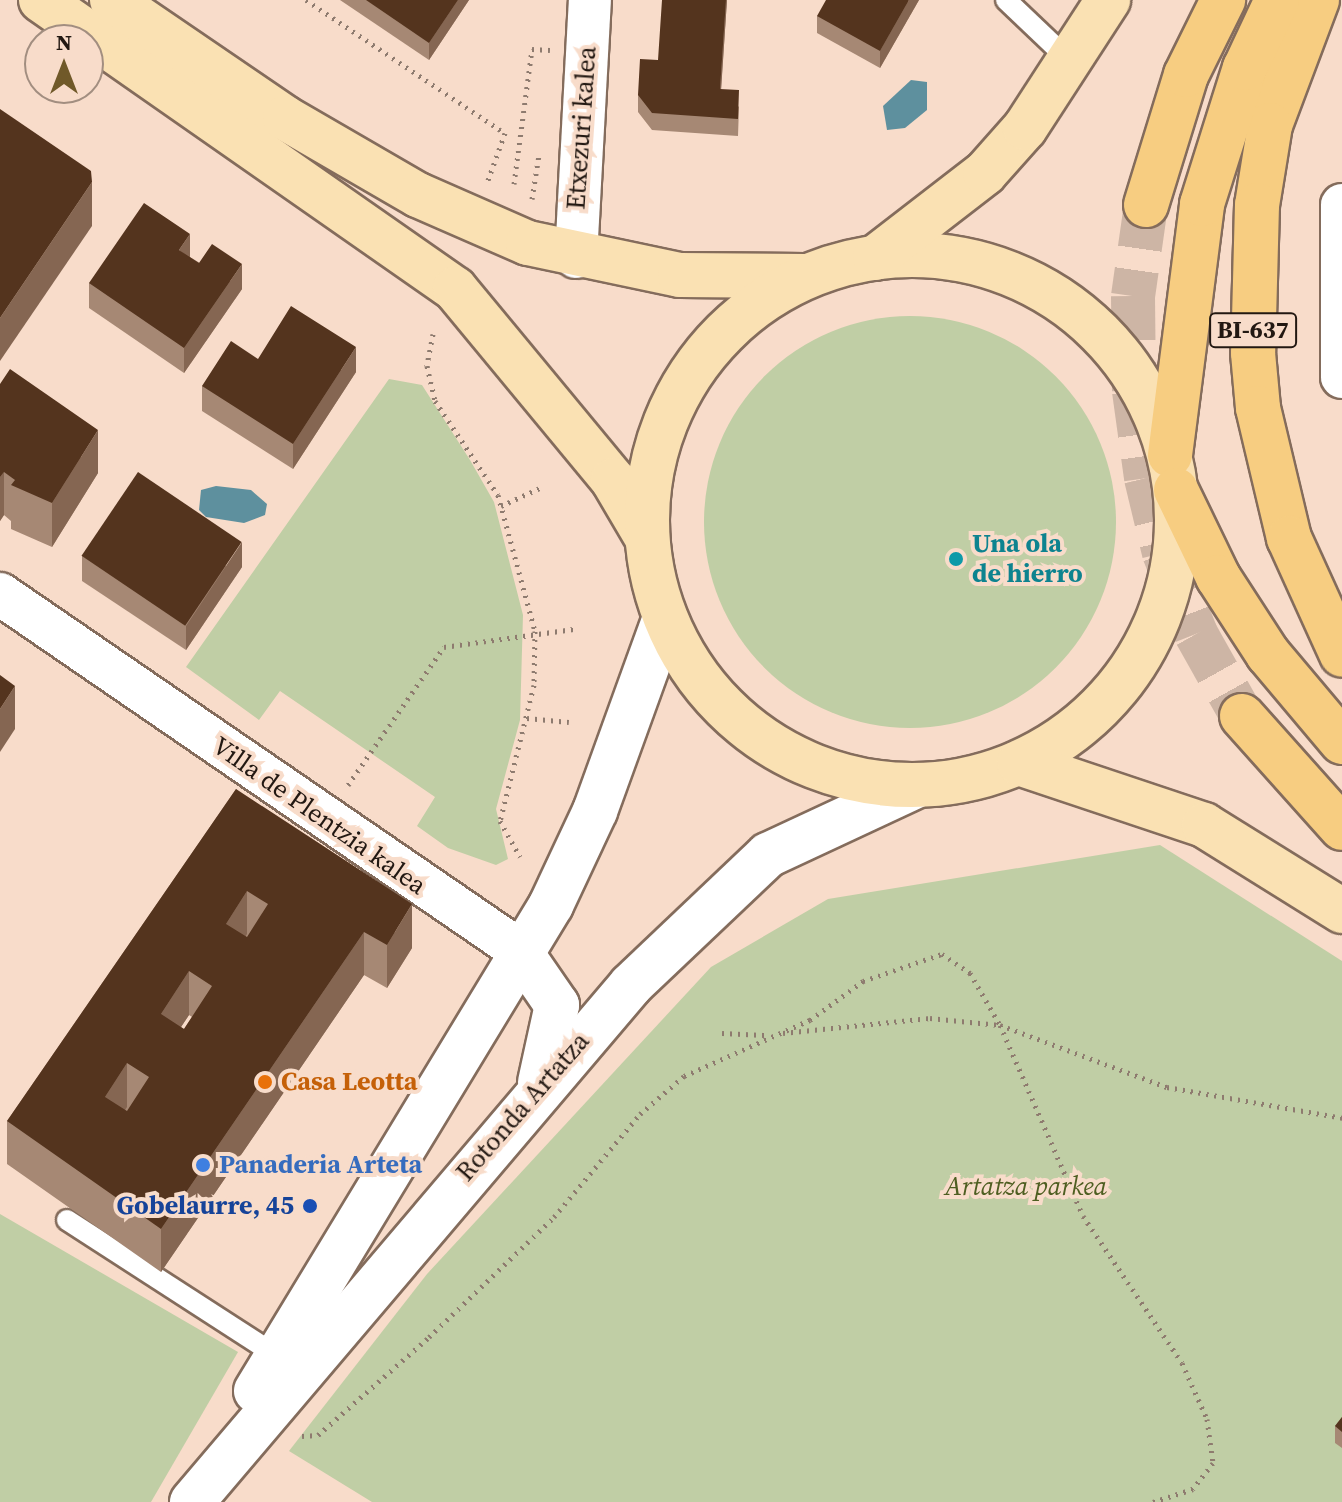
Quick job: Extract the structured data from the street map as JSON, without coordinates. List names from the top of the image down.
{
  "streets": {
    "highway": ["BI-637"],
    "main road": ["Rotonda Artatza"],
    "street": ["Etxezuri kalea", "Villa de Plentzia kalea"]
  },
  "crossings": [
    ["Villa de Plentzia kalea", "Rotonda Artatza"]
  ],
  "parks": ["Artatza parkea"],
  "places": [
    "Una ola de hierro",
    "Casa Leotta",
    "Panaderia Arteta",
    "Gobelaurre, 45"
  ],
  "north": "top"
}
